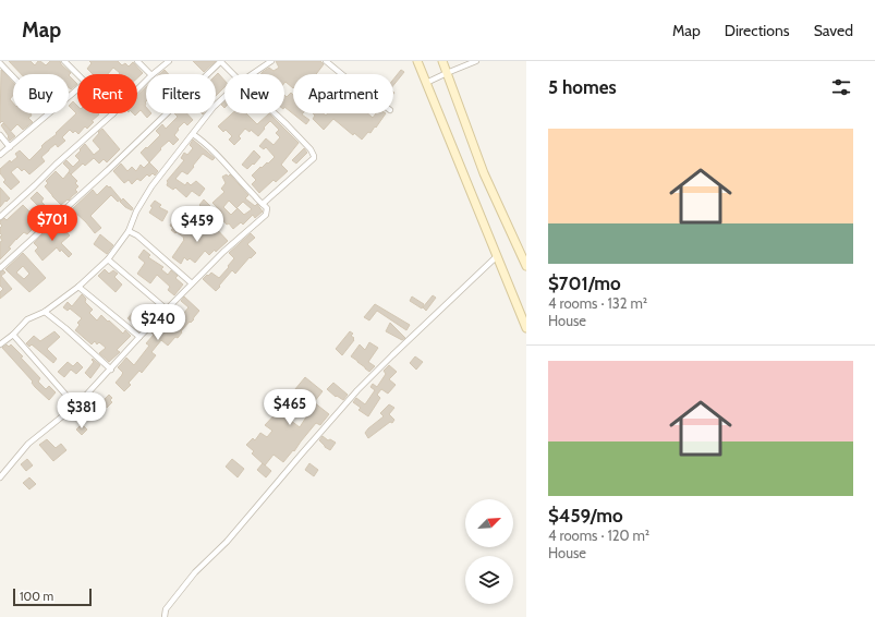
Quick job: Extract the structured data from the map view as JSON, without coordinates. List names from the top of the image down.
{
  "scale_bar": "100 m",
  "north": "top right",
  "page": {
    "header": "Map",
    "nav": ["Map", "Directions", "Saved"],
    "heading": "5 homes",
    "chip": [
      "Buy",
      "Rent",
      "Filters",
      "New",
      "Apartment"
    ],
    "list": [
      {
        "name": "$701/mo",
        "note": "4 rooms · 132 m² · House"
      },
      {
        "name": "$459/mo",
        "note": "4 rooms · 120 m² · House"
      }
    ],
    "price": [
      "$701",
      "$459",
      "$240",
      "$465",
      "$381"
    ],
    "scale": "100 m"
  }
}
